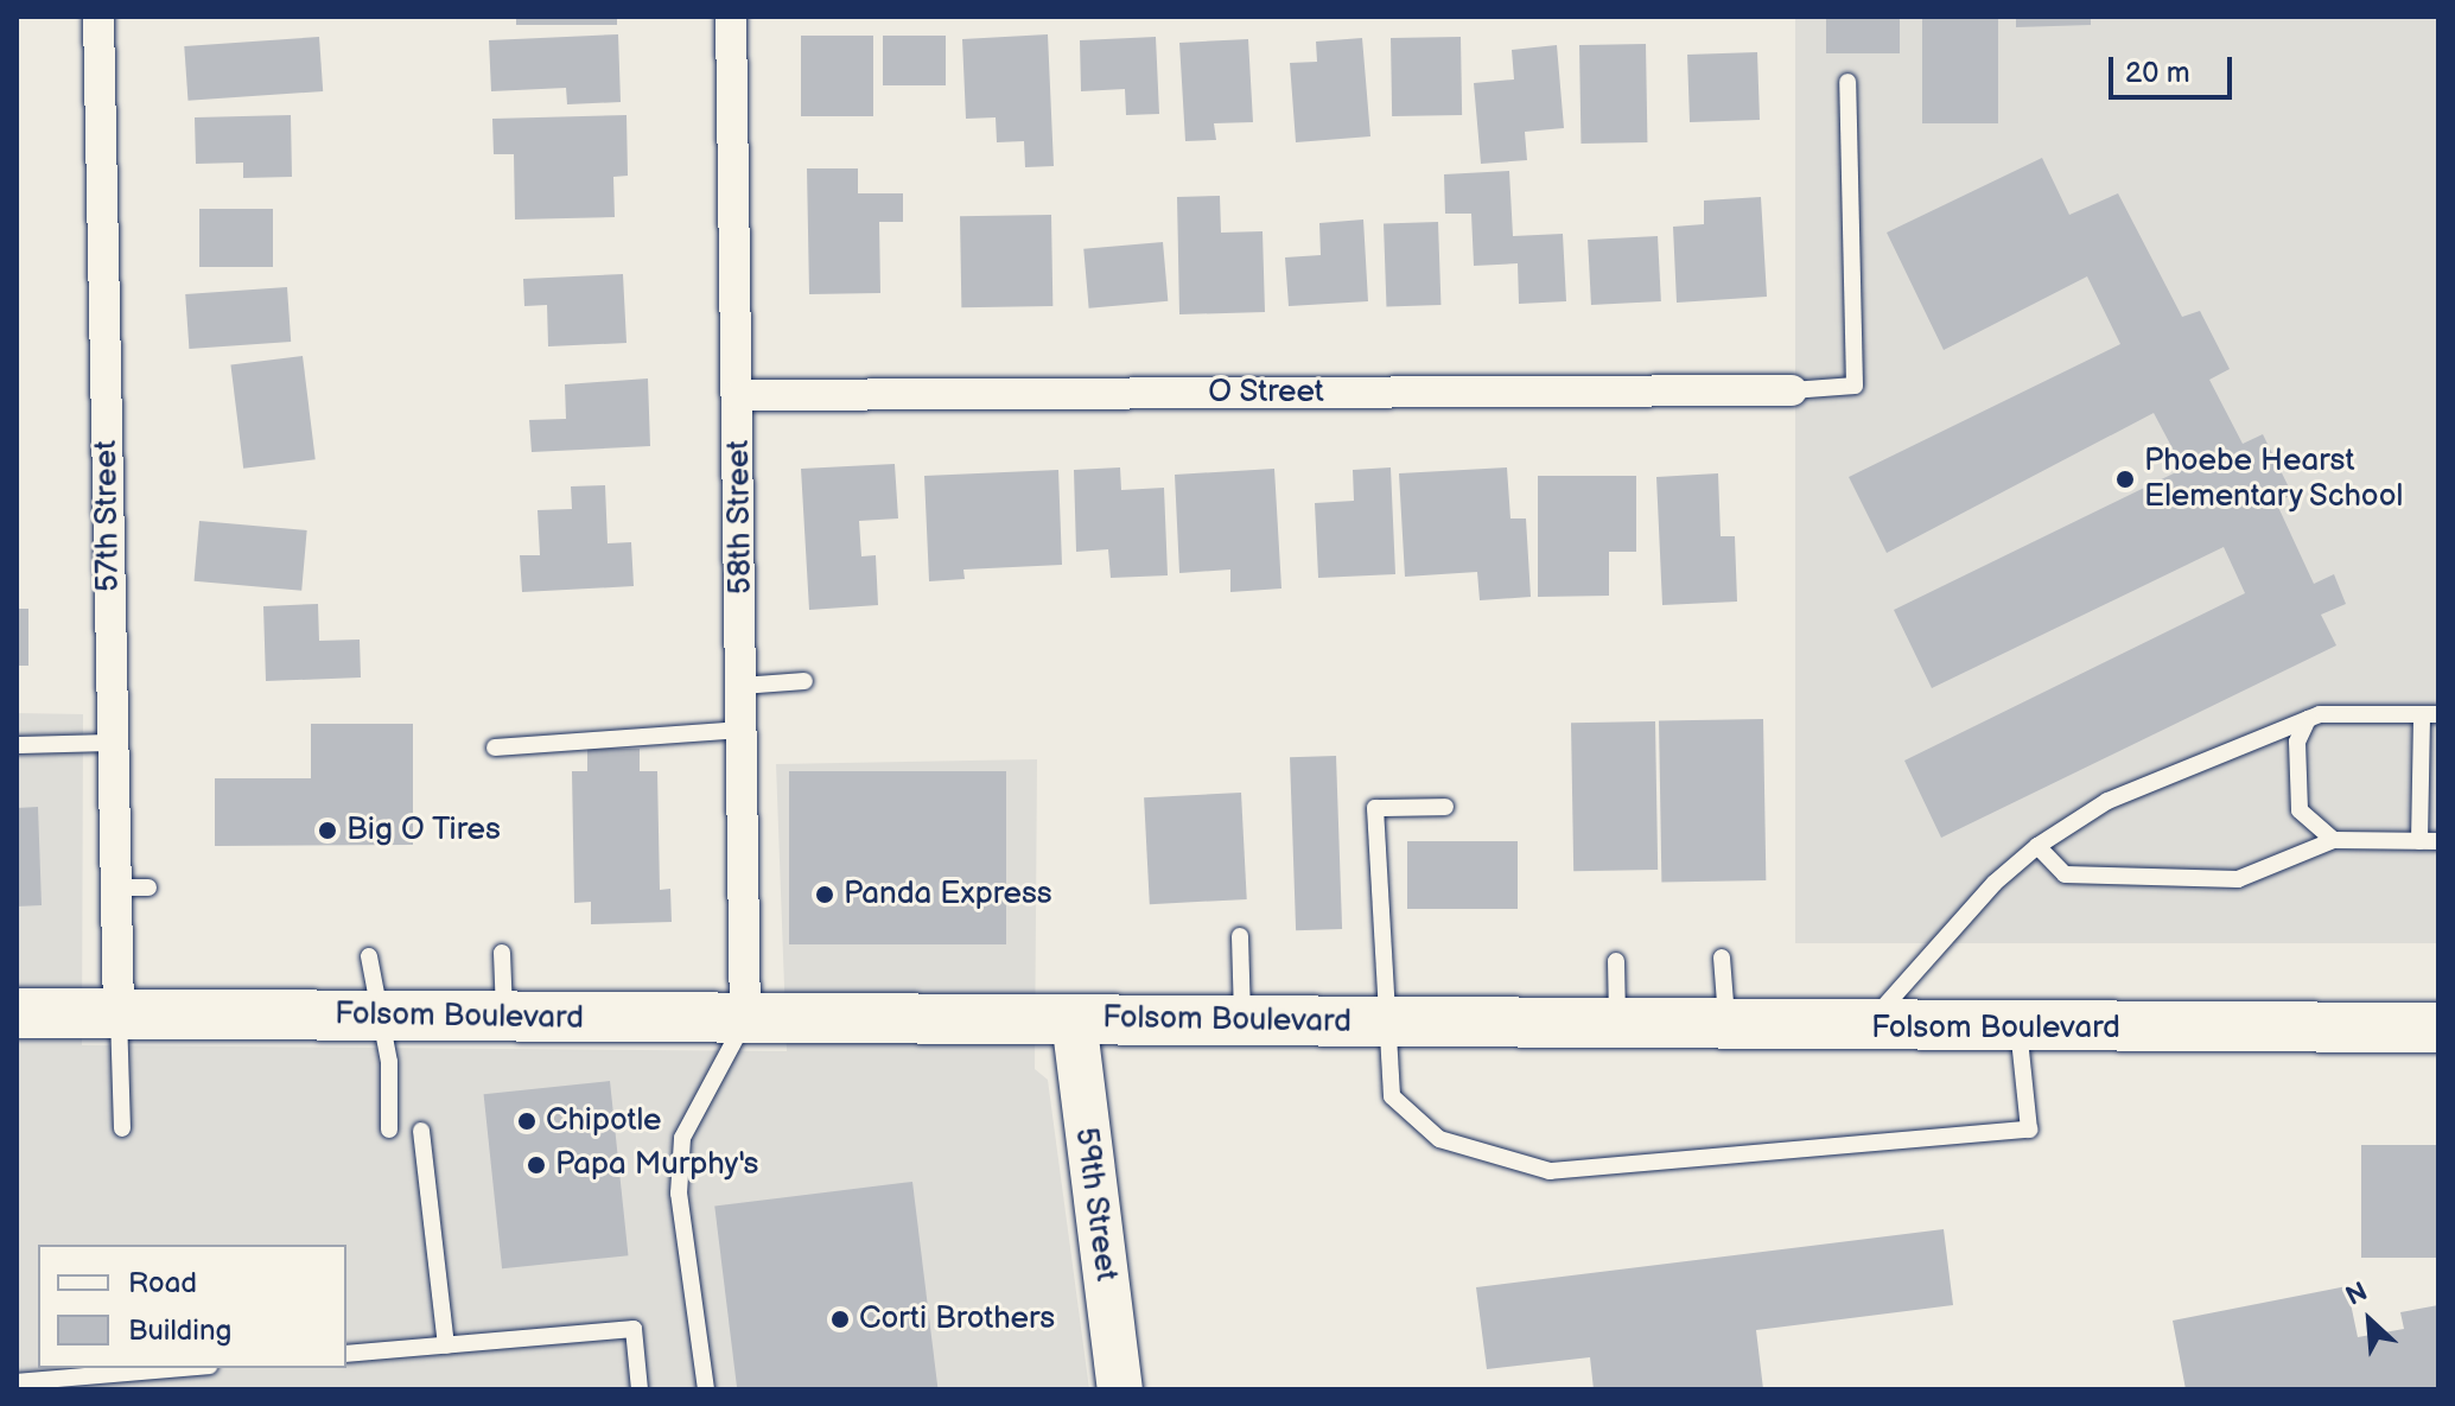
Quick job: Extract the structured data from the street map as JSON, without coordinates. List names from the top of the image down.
{
  "streets": {
    "main road": ["Folsom Boulevard"],
    "street": [
      "O Street",
      "57th Street",
      "58th Street",
      "59th Street"
    ]
  },
  "crossings": [
    ["O Street", "58th Street"],
    ["57th Street", "Folsom Boulevard"],
    ["58th Street", "Folsom Boulevard"],
    ["Folsom Boulevard", "59th Street"]
  ],
  "places": [
    "Phoebe Hearst Elementary School",
    "Big O Tires",
    "Panda Express",
    "Chipotle",
    "Papa Murphy's",
    "Corti Brothers"
  ],
  "legend": ["Road", "Building"],
  "scale_bar": "20 m",
  "north": "top left"
}
